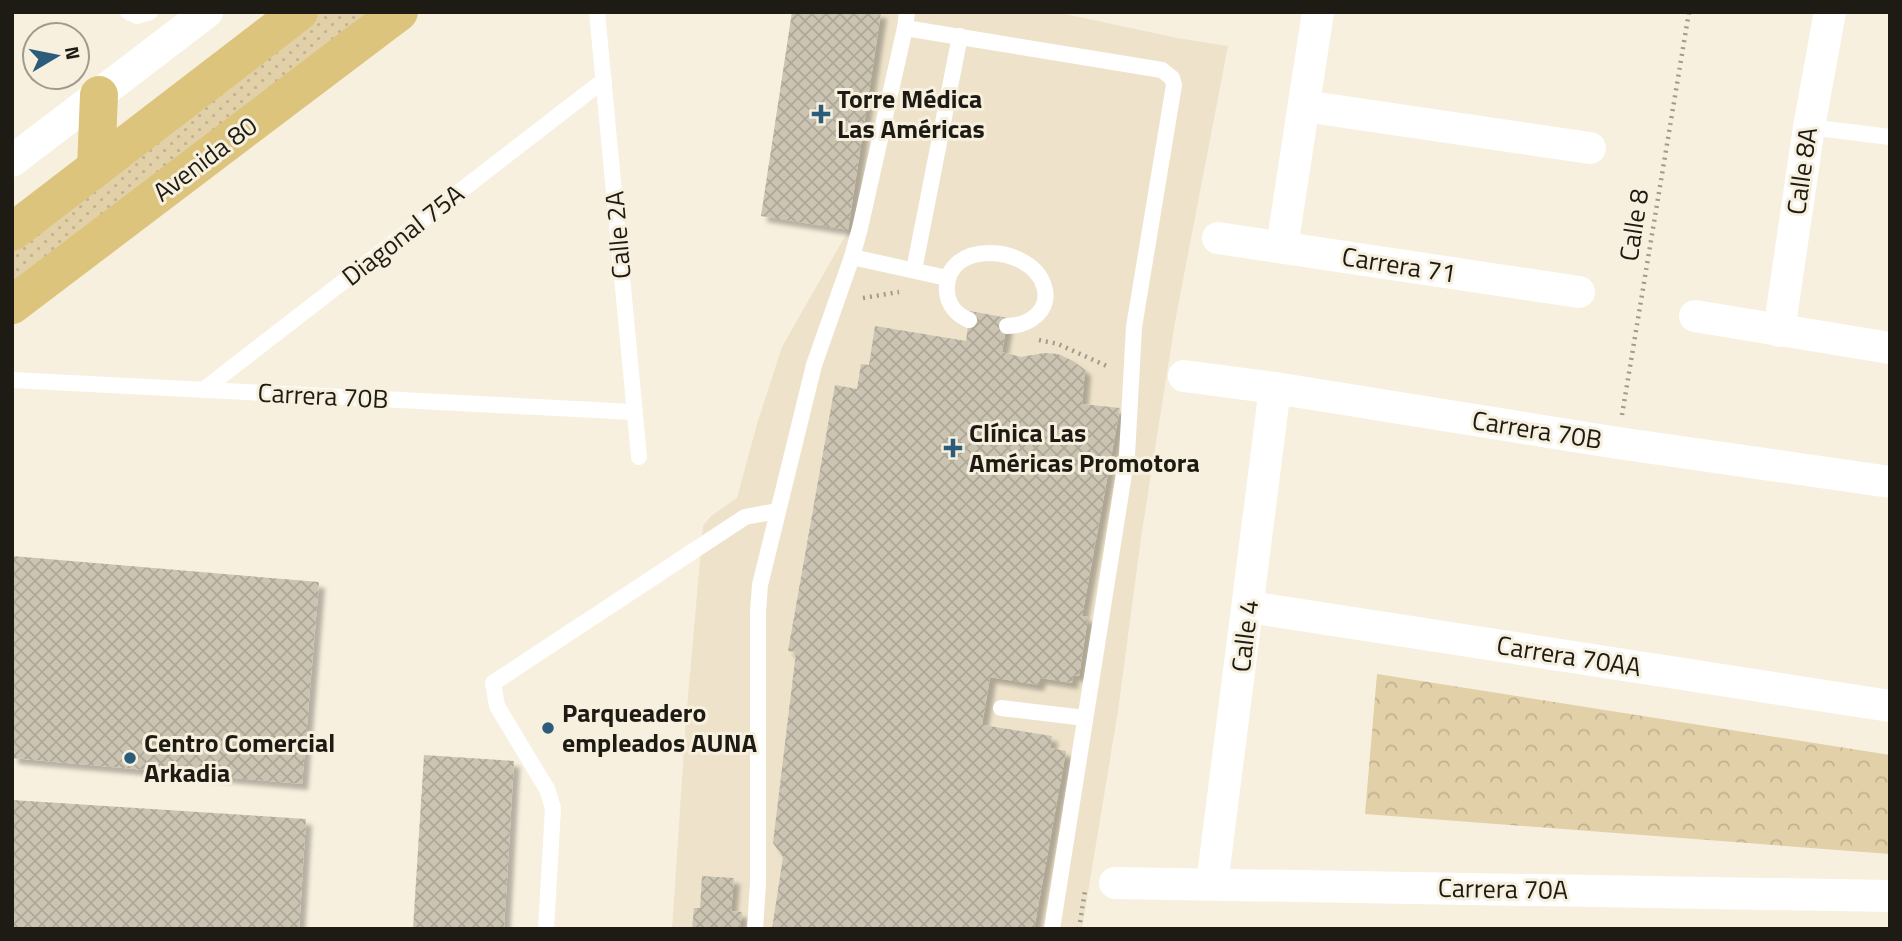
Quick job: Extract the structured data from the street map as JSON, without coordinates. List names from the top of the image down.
{
  "streets": {
    "main road": ["Avenida 80"],
    "street": [
      "Calle 8A",
      "Carrera 71",
      "Carrera 70B",
      "Calle 4",
      "Carrera 70AA",
      "Carrera 70A"
    ],
    "lane": ["Diagonal 75A", "Calle 2A"],
    "path": ["Calle 8"]
  },
  "crossings": [
    ["Calle 8", "Carrera 70B"],
    ["Diagonal 75A", "Calle 2A"],
    ["Diagonal 75A", "Carrera 70B"],
    ["Calle 2A", "Carrera 70B"],
    ["Carrera 70B", "Calle 4"],
    ["Calle 4", "Carrera 70AA"],
    ["Calle 4", "Carrera 70A"]
  ],
  "places": {
    "health": ["Torre Médica Las Américas", "Clínica Las Américas Promotora"],
    "other": ["Parqueadero empleados AUNA", "Centro Comercial Arkadia"]
  },
  "north": "right"
}
